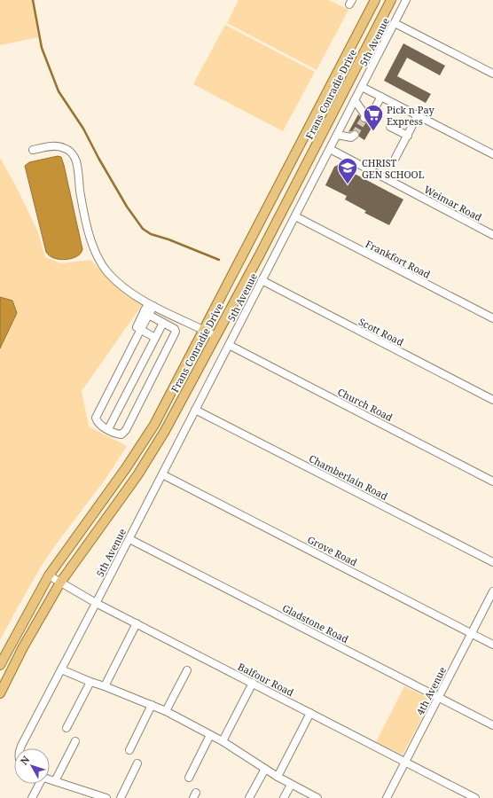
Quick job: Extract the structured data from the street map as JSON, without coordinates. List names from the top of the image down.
{
  "streets": {
    "main road": ["Frans Conradie Drive"],
    "street": [
      "5th Avenue",
      "Weimar Road",
      "Frankfort Road",
      "Scott Road",
      "Church Road",
      "Chamberlain Road",
      "Grove Road",
      "Gladstone Road",
      "Balfour Road",
      "4th Avenue"
    ]
  },
  "crossings": [
    ["5th Avenue", "Weimar Road"],
    ["5th Avenue", "Frankfort Road"],
    ["5th Avenue", "Scott Road"],
    ["5th Avenue", "Church Road"],
    ["5th Avenue", "Chamberlain Road"],
    ["5th Avenue", "Grove Road"],
    ["5th Avenue", "Gladstone Road"],
    ["5th Avenue", "Balfour Road"],
    ["Frans Conradie Drive", "Balfour Road"],
    ["Grove Road", "4th Avenue"],
    ["Gladstone Road", "4th Avenue"],
    ["Balfour Road", "4th Avenue"]
  ],
  "places": {
    "supermarket": ["Pick n Pay Express"],
    "school or university": ["CHRIST GEN SCHOOL"]
  },
  "north": "top left"
}
